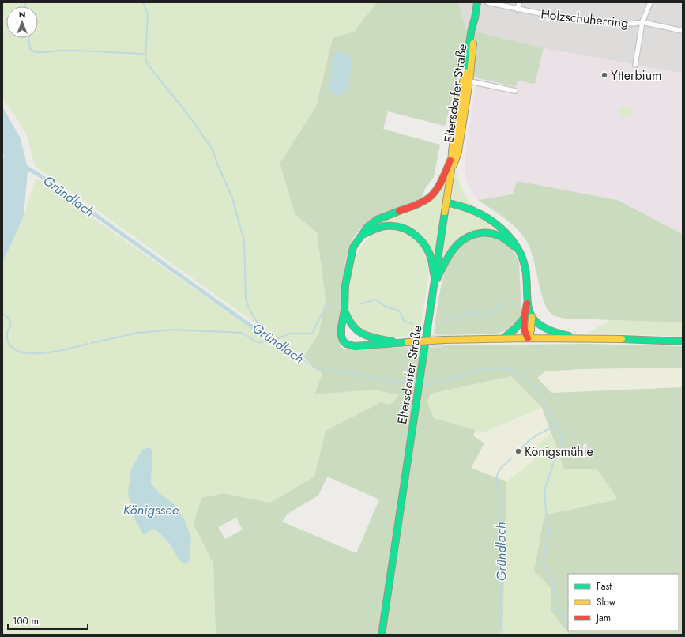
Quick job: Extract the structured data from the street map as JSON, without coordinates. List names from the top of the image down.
{
  "streets": {
    "main road": ["Eltersdorfer Straße"],
    "street": ["Holzschuherring"]
  },
  "water": ["Gründlach", "Königssee"],
  "places": ["Ytterbium", "Königsmühle"],
  "legend": ["Fast", "Slow", "Jam"],
  "scale_bar": "100 m",
  "north": "top"
}
